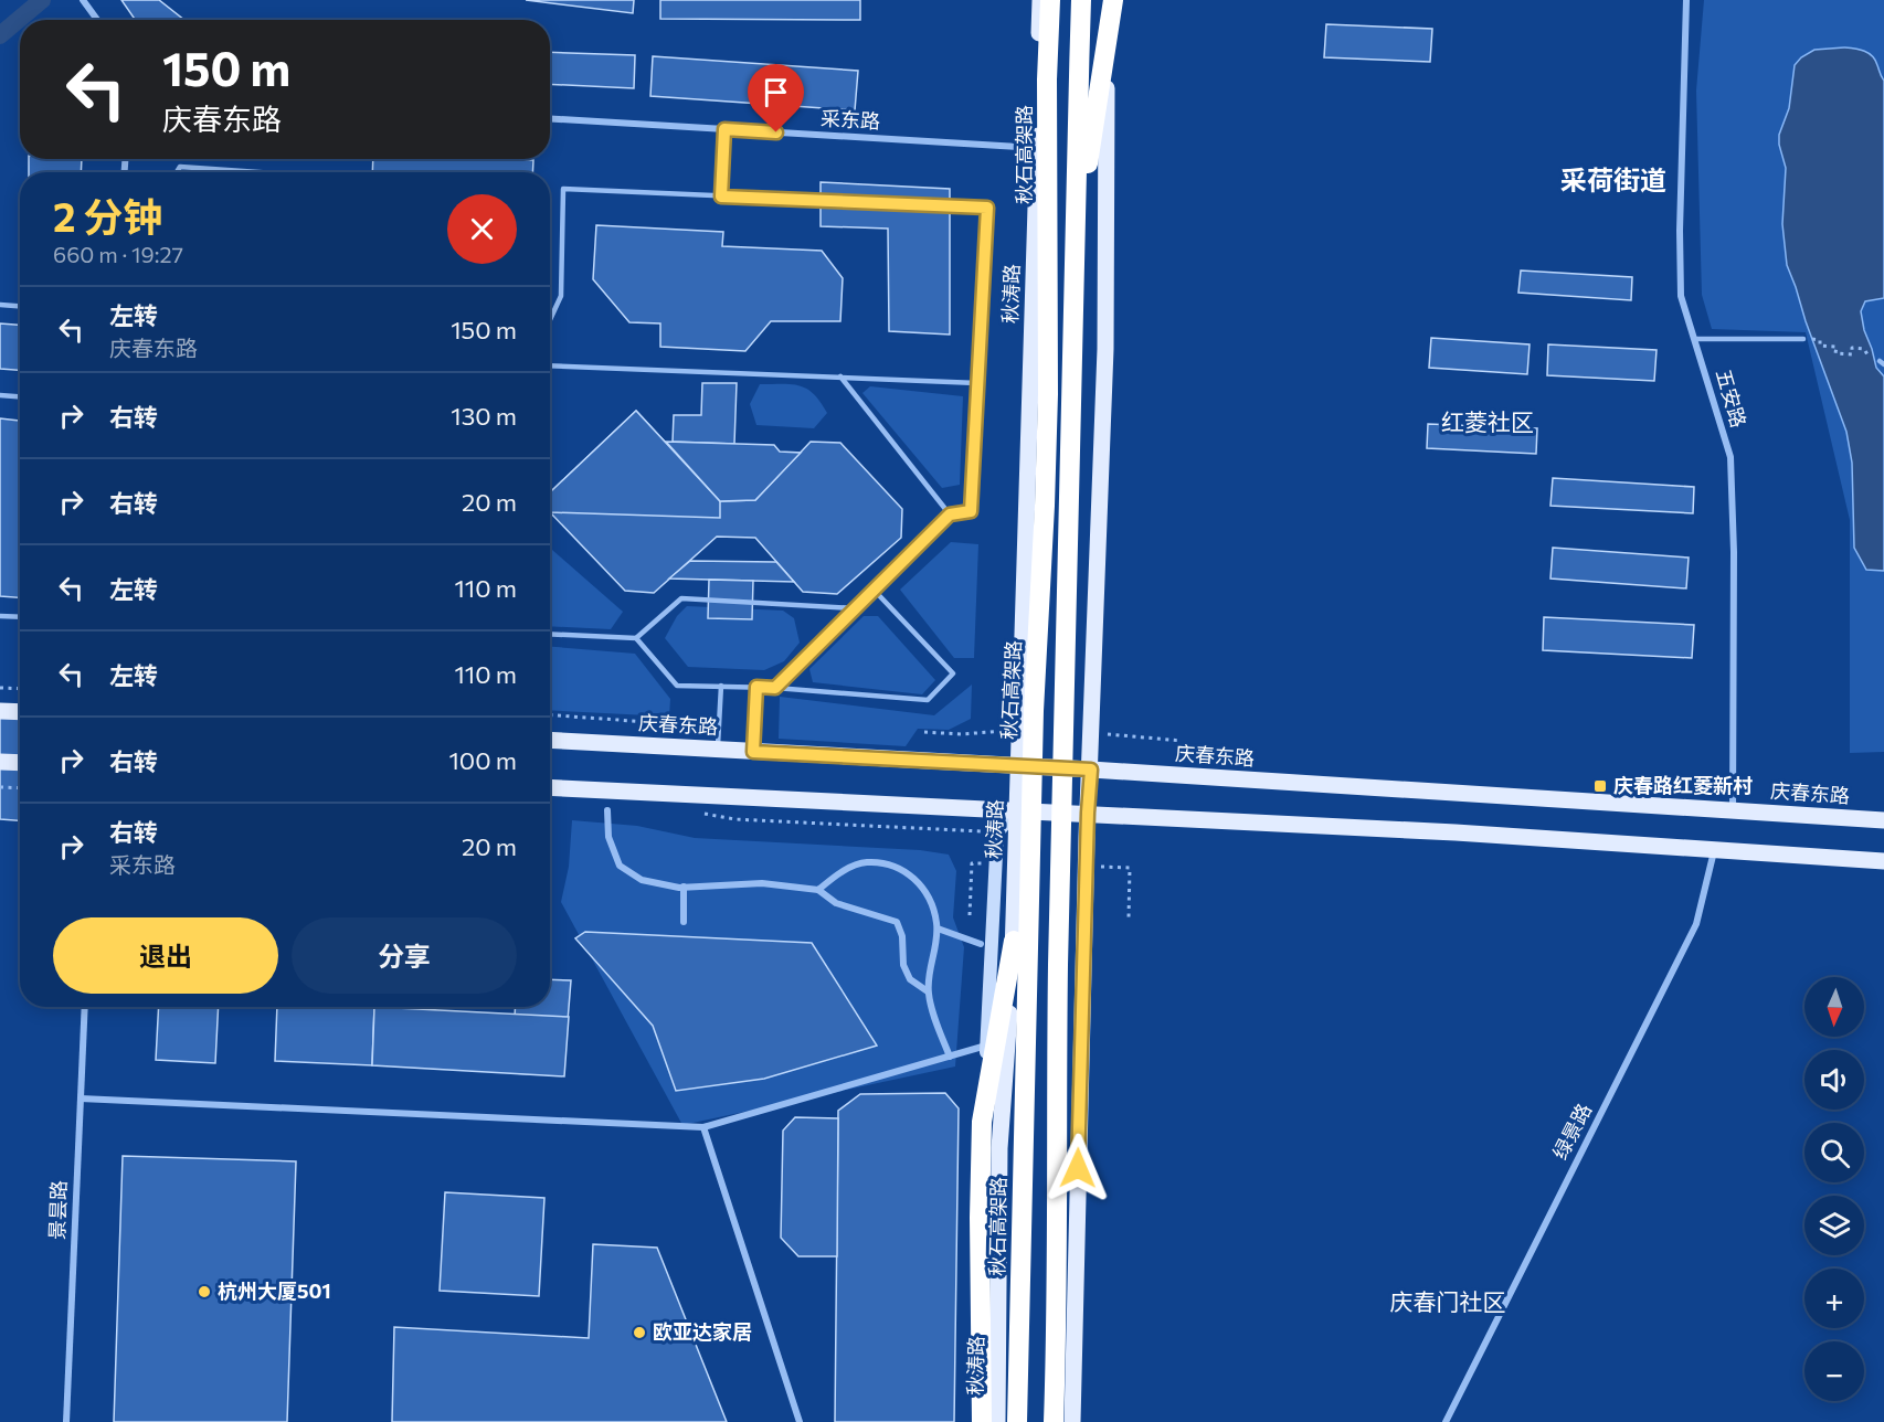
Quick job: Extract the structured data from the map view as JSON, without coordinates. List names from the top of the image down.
{
  "streets": {
    "highway": ["秋石高架路"],
    "main road": ["秋涛路", "庆春东路"],
    "street": [
      "采东路",
      "五安路",
      "绿景路",
      "景昙路"
    ]
  },
  "crossings": [
    ["采东路", "秋涛路"],
    ["秋涛路", "庆春东路"],
    ["五安路", "庆春东路"]
  ],
  "districts": ["采荷街道", "红菱社区", "庆春门社区"],
  "places": {
    "transit": ["庆春路红菱新村"],
    "other": ["杭州大厦501", "欧亚达家居"]
  },
  "north": "bottom",
  "page": {
    "turn": ["150 m", "庆春东路"],
    "heading": ["2 分钟", "660 m · 19:27"],
    "list": [
      {
        "name": "左转",
        "note": "庆春东路",
        "value": "150 m"
      },
      {
        "name": "右转",
        "value": "130 m"
      },
      {
        "name": "右转",
        "value": "20 m"
      },
      {
        "name": "左转",
        "value": "110 m"
      },
      {
        "name": "左转",
        "value": "110 m"
      },
      {
        "name": "右转",
        "value": "100 m"
      },
      {
        "name": "右转",
        "note": "采东路",
        "value": "20 m"
      }
    ],
    "buttons": ["退出", "分享"],
    "map_buttons": ["+", "−"]
  }
}
